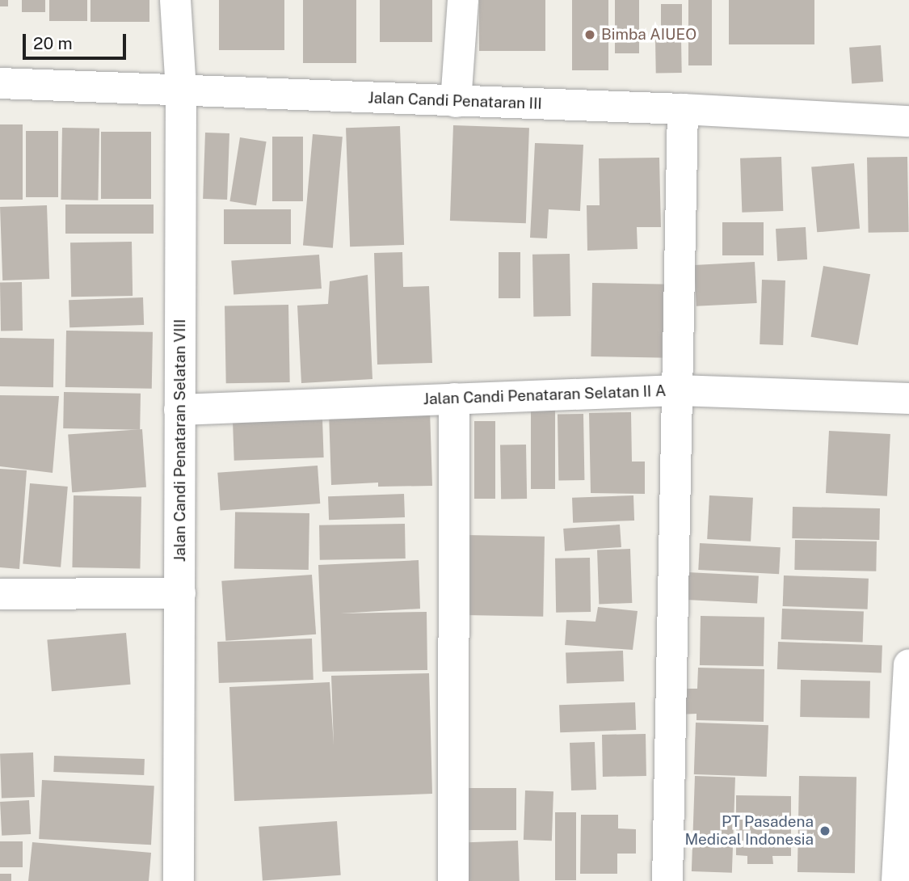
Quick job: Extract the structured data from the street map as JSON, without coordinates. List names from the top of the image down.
{
  "streets": {
    "street": ["Jalan Candi Penataran III", "Jalan Candi Penataran Selatan II A", "Jalan Candi Penataran Selatan VIII"]
  },
  "crossings": [
    ["Jalan Candi Penataran III", "Jalan Candi Penataran Selatan VIII"],
    ["Jalan Candi Penataran Selatan II A", "Jalan Candi Penataran Selatan VIII"]
  ],
  "places": ["Bimba AIUEO", "PT Pasadena Medical Indonesia"],
  "scale_bar": "20 m"
}
